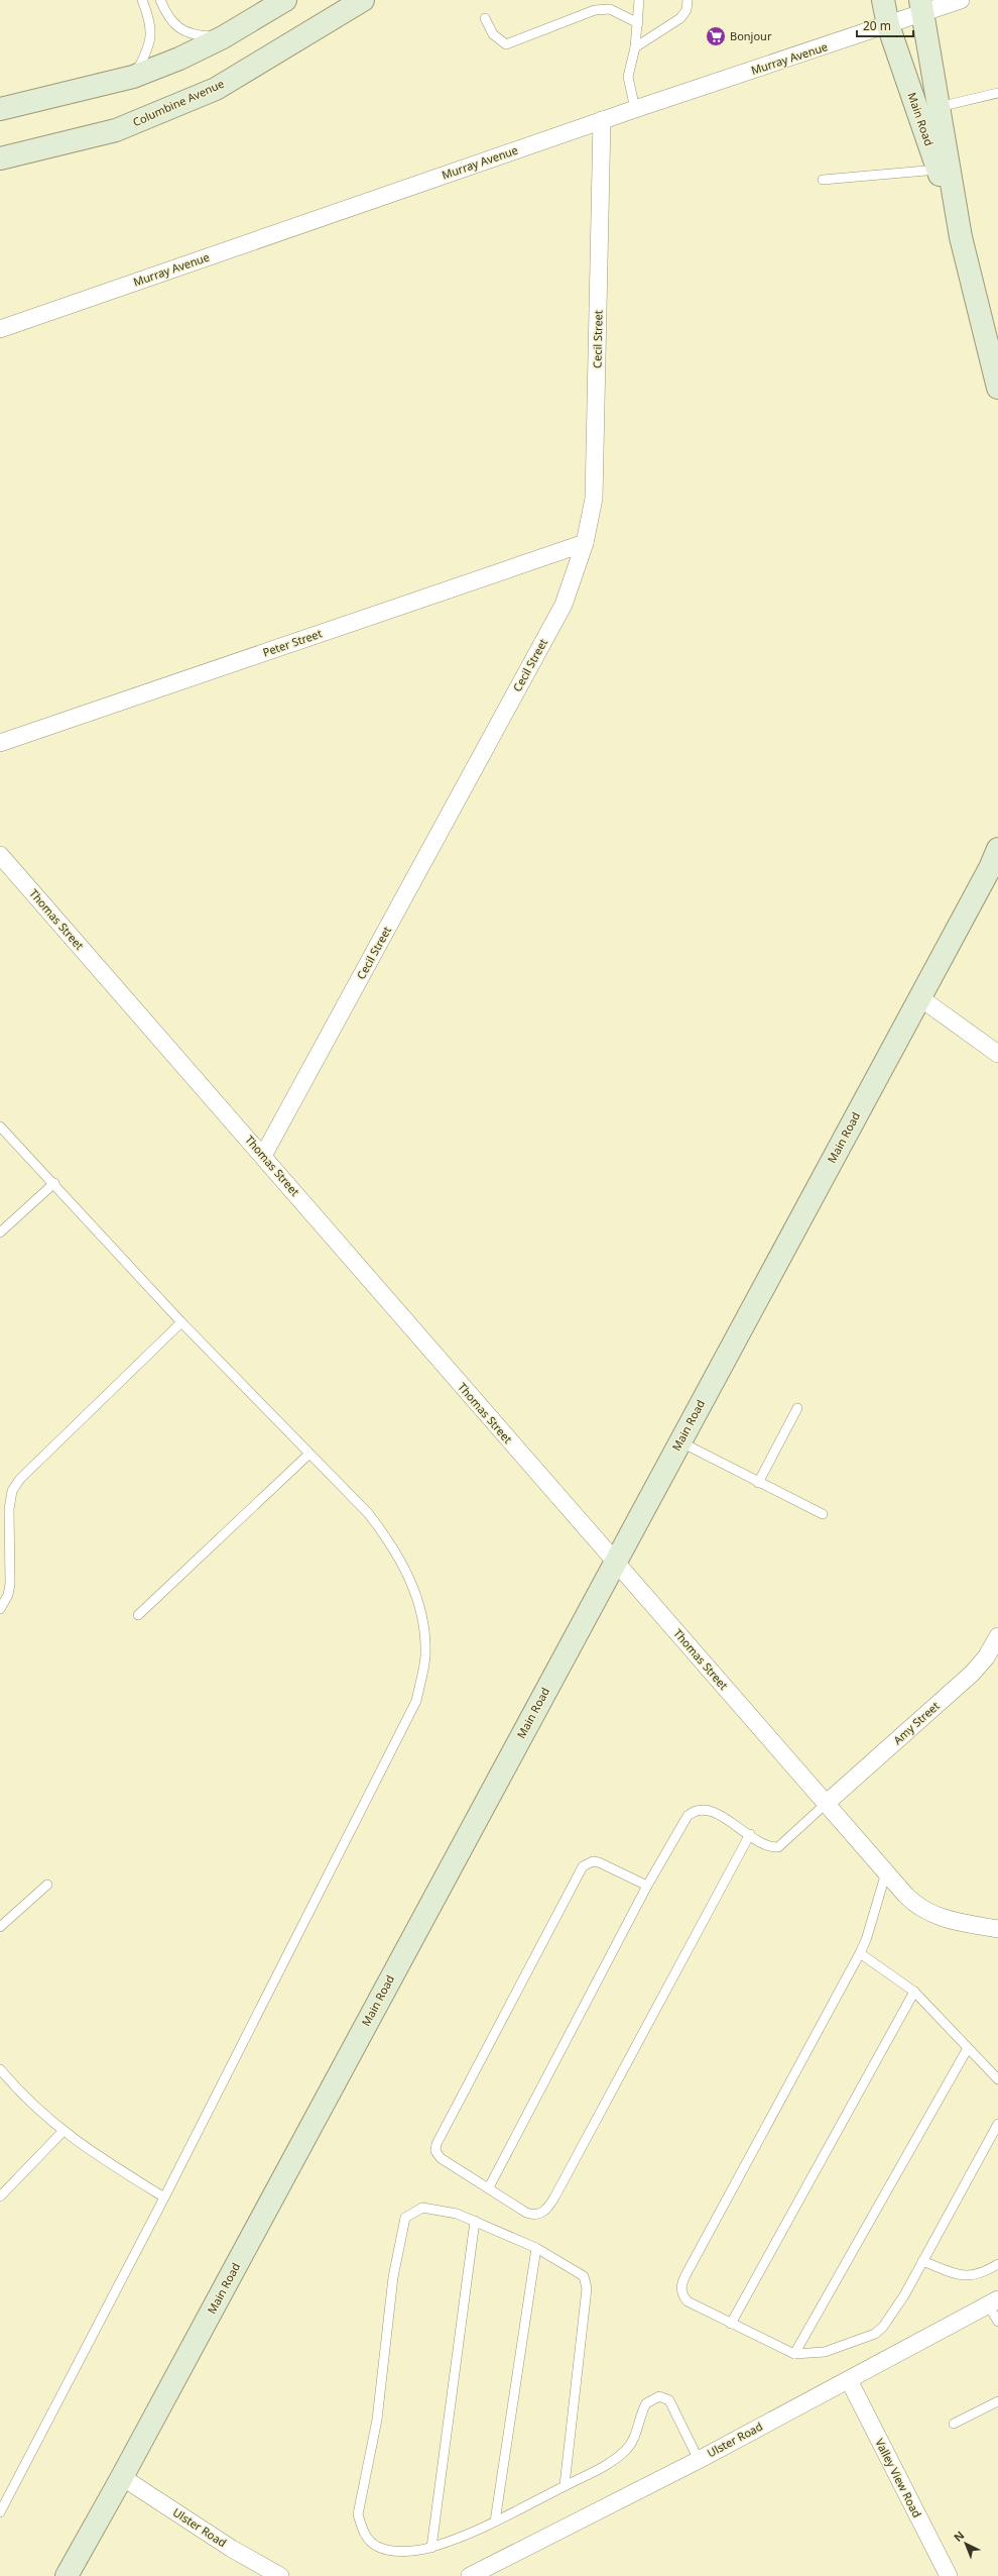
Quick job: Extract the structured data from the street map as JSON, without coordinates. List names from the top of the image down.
{
  "streets": {
    "main road": ["Columbine Avenue", "Main Road"],
    "street": [
      "Murray Avenue",
      "Cecil Street",
      "Peter Street",
      "Thomas Street",
      "Amy Street",
      "Ulster Road",
      "Valley View Road"
    ]
  },
  "crossings": [
    ["Murray Avenue", "Main Road"],
    ["Murray Avenue", "Cecil Street"],
    ["Main Road", "Thomas Street"],
    ["Main Road", "Ulster Road"],
    ["Cecil Street", "Peter Street"],
    ["Cecil Street", "Thomas Street"],
    ["Thomas Street", "Amy Street"],
    ["Ulster Road", "Valley View Road"]
  ],
  "places": {
    "supermarket": ["Bonjour"]
  },
  "scale_bar": "20 m",
  "north": "top left"
}
